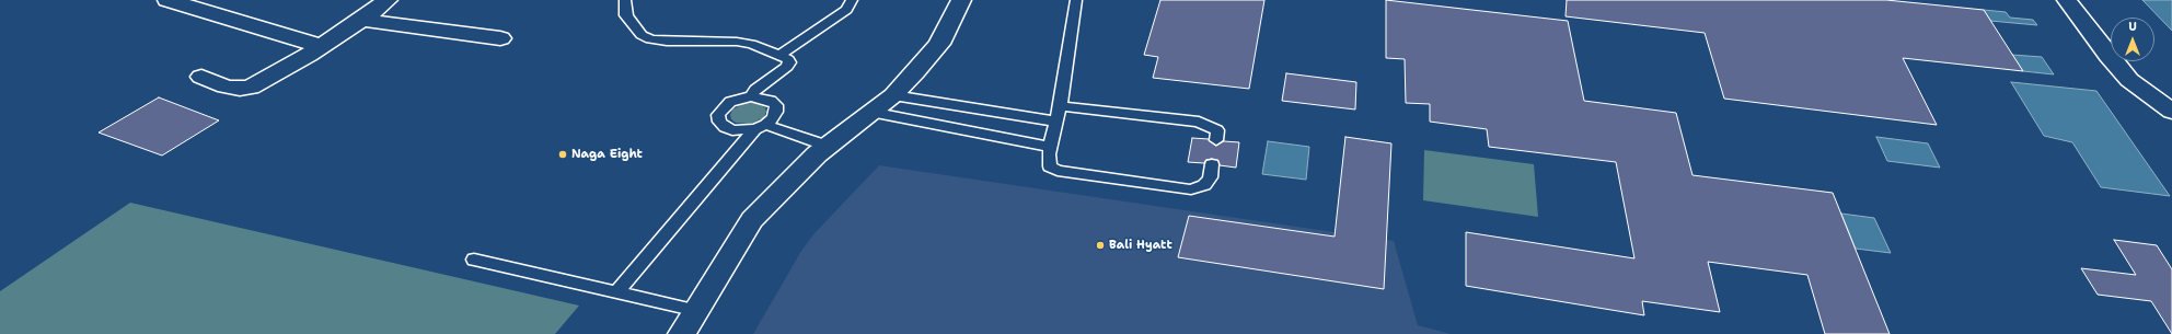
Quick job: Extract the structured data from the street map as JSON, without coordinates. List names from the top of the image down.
{
  "places": ["Naga Eight", "Bali Hyatt"],
  "north": "top"
}
